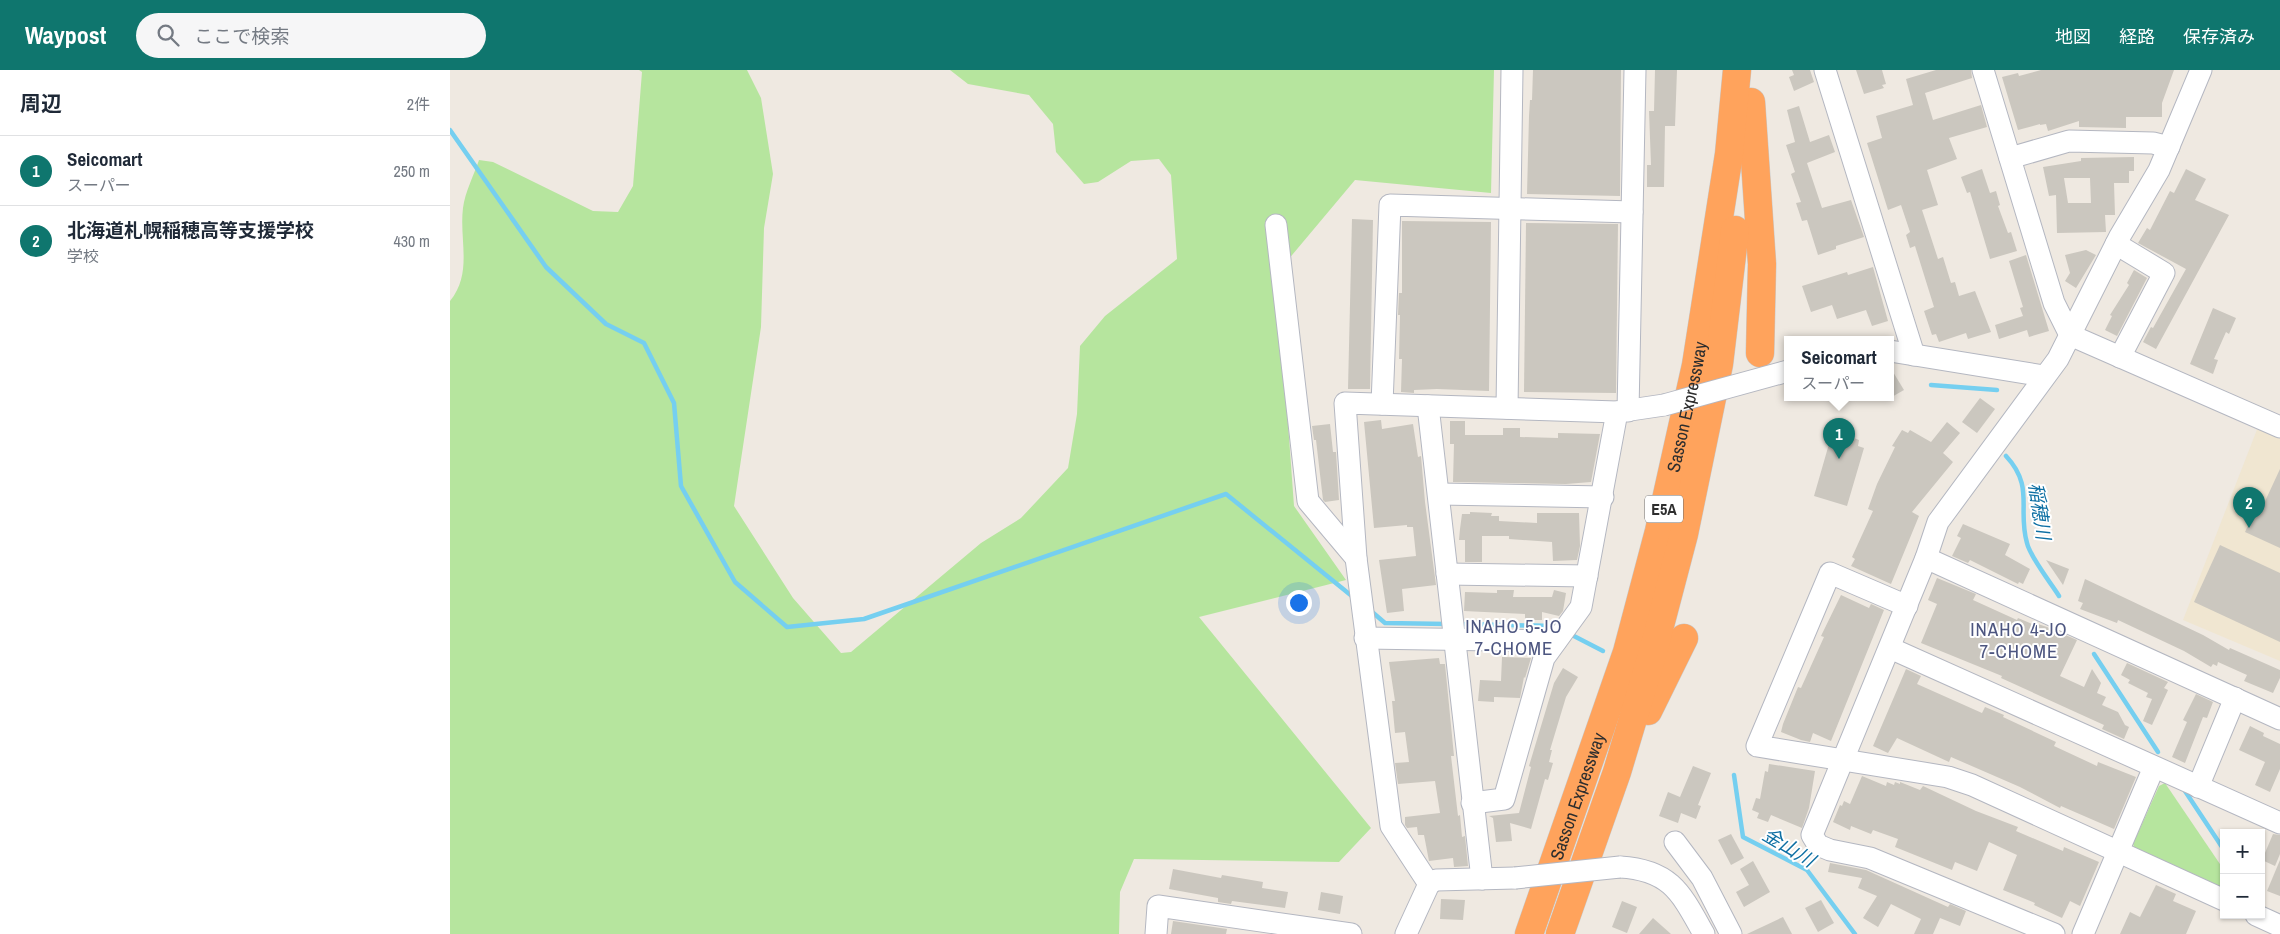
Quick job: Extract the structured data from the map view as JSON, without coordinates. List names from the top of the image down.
{
  "streets": {
    "highway": ["Sasson Expressway", "E5A"]
  },
  "districts": ["INAHO 5-JO 7-CHOME", "INAHO 4-JO 7-CHOME"],
  "water": ["稲穂川", "金山川"],
  "page": {
    "header": "Waypost",
    "search": "ここで検索",
    "nav": ["地図", "経路", "保存済み"],
    "heading": ["周辺", "2件"],
    "list": [
      {
        "mark": "1",
        "name": "Seicomart",
        "note": "スーパー",
        "value": "250 m"
      },
      {
        "mark": "2",
        "name": "北海道札幌稲穂高等支援学校",
        "note": "学校",
        "value": "430 m"
      }
    ],
    "popup": ["Seicomart", "スーパー"],
    "pins": ["1", "2"],
    "map_buttons": ["+", "−"]
  }
}
